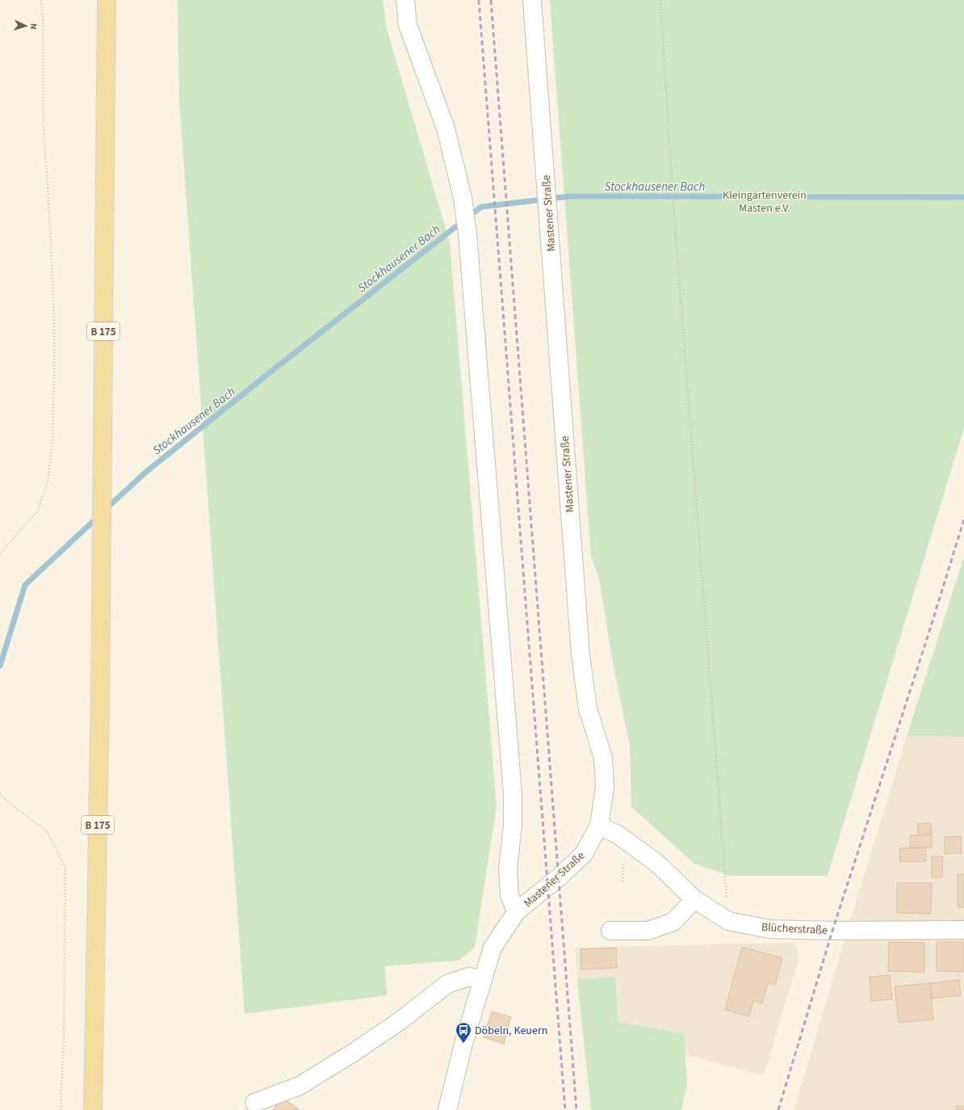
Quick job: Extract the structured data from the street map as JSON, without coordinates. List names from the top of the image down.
{
  "streets": {
    "main road": ["B 175"],
    "street": ["Mastener Straße", "Blücherstraße"]
  },
  "crossings": [
    ["Mastener Straße", "Blücherstraße"]
  ],
  "water": ["Stockhausener Bach"],
  "parks": ["Kleingartenverein Masten e.V."],
  "places": {
    "bus stop": ["Döbeln, Keuern"]
  },
  "north": "right"
}
